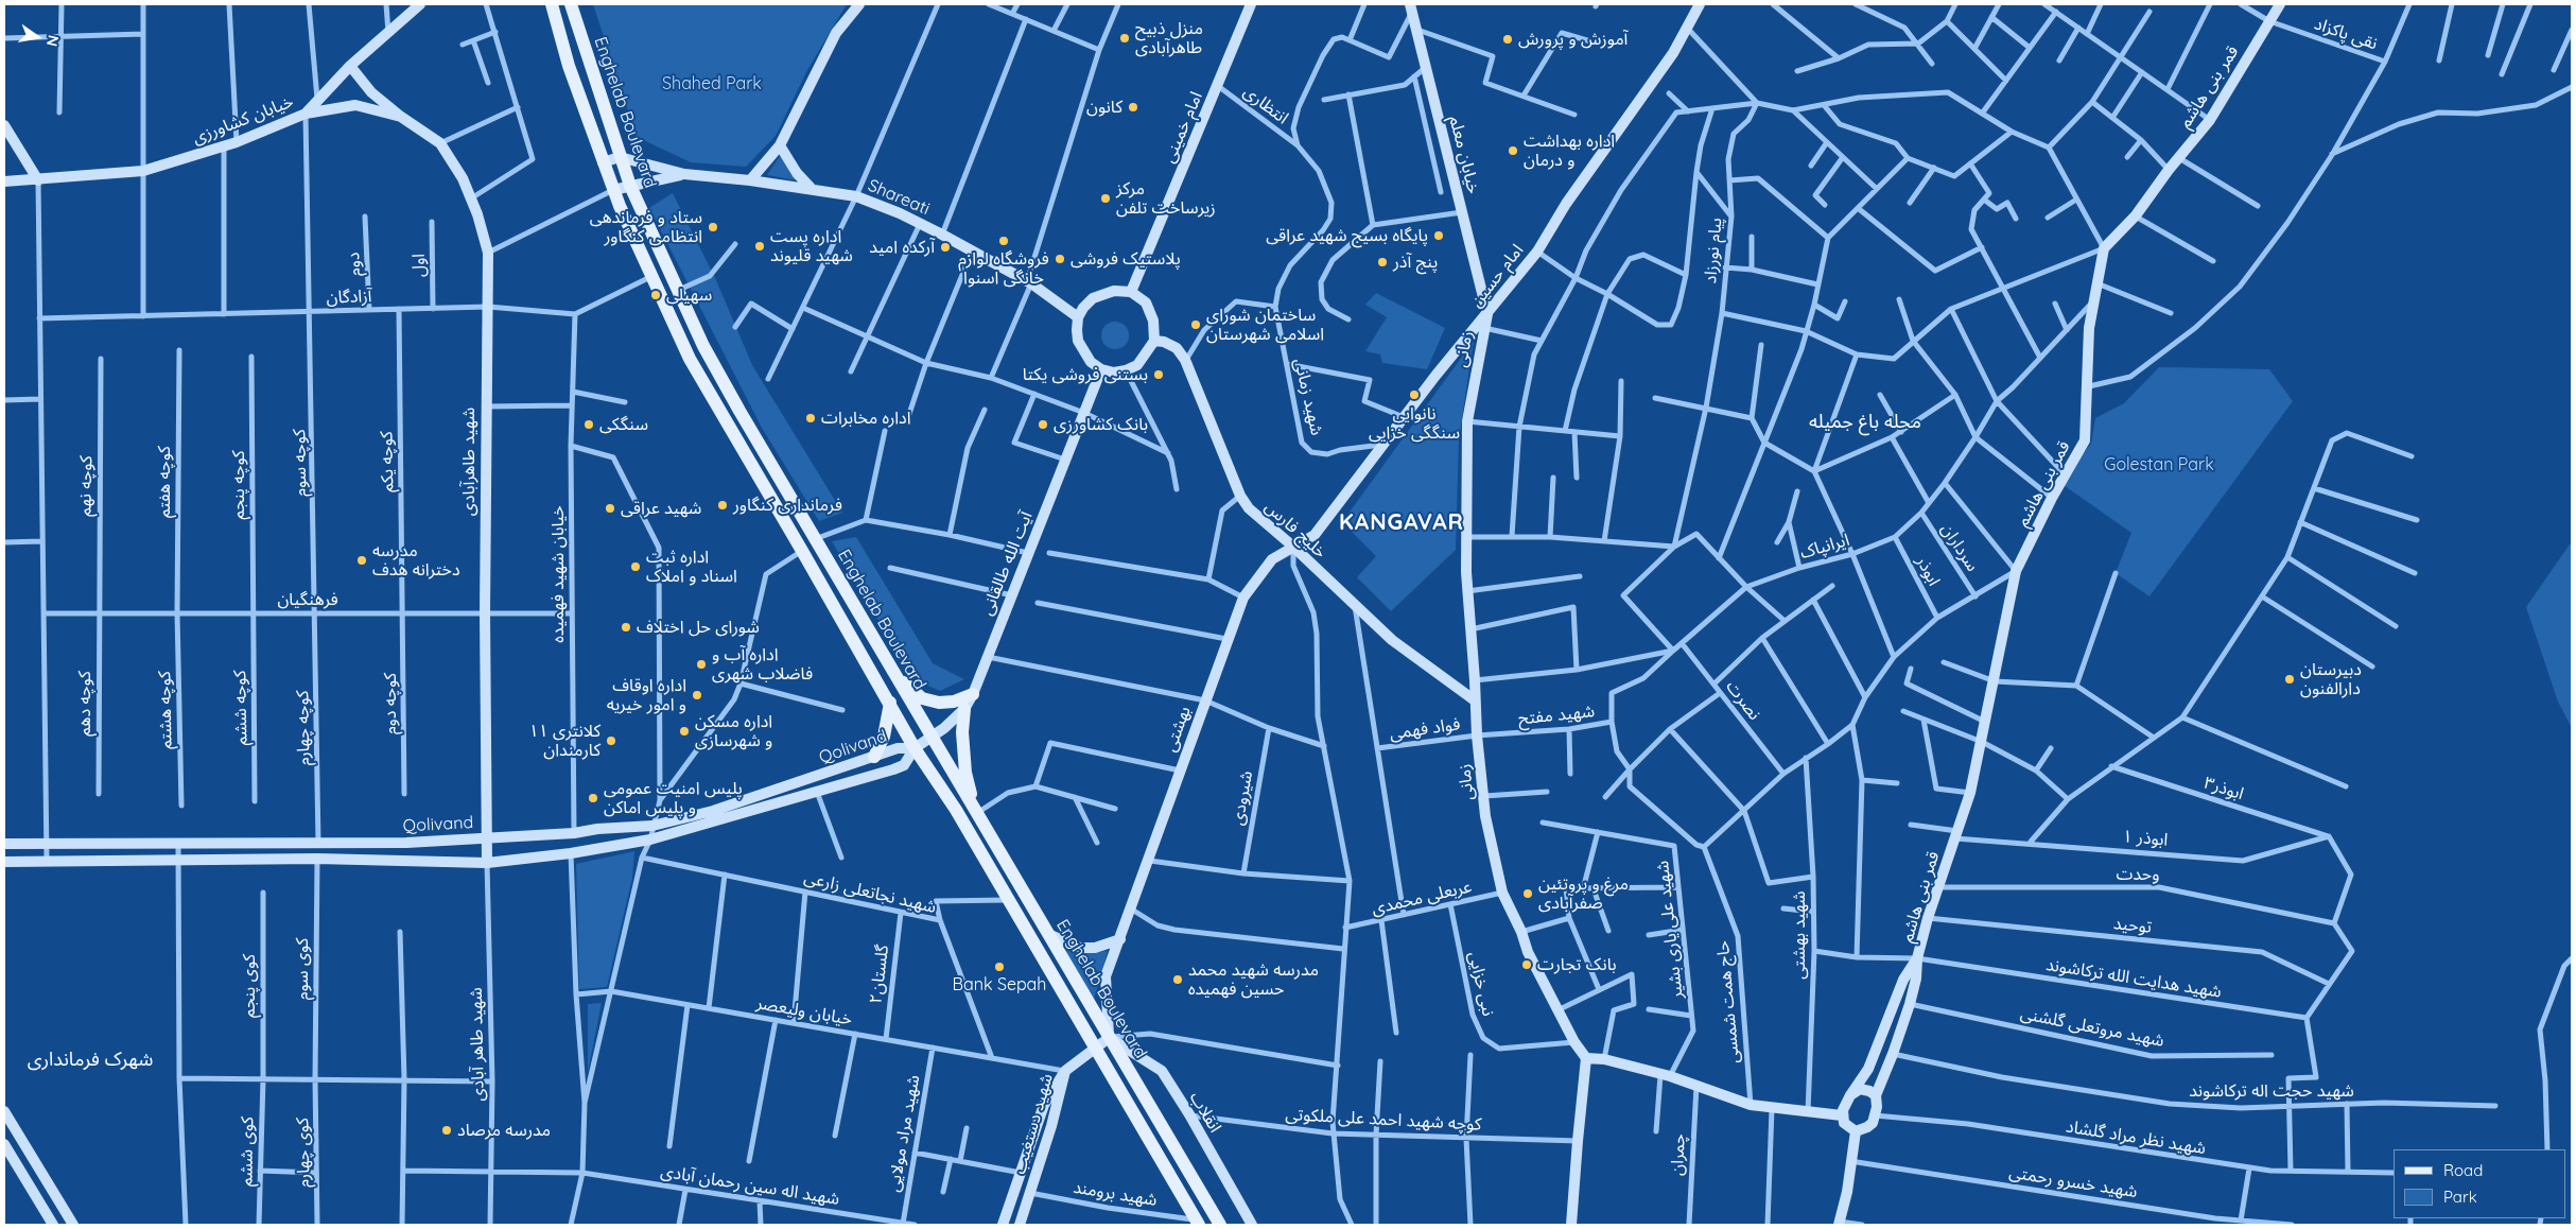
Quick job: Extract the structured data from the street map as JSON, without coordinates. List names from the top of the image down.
{
  "streets": {
    "main road": ["Enghelab Boulevard"],
    "street": [
      "نقی پاکزاد",
      "قمر بنی هاشم",
      "انتظاری",
      "خیابان کشاورزی",
      "امام خمینی",
      "خیابان معلم",
      "Shareati",
      "پیام نورزاد",
      "دوم",
      "اول",
      "امام حسین",
      "آزادگان",
      "زمانی",
      "شهید زمانی",
      "کوچه یکم",
      "شهید طاهرآبادی",
      "کوچه سوم",
      "کوچه هفتم",
      "کوچه پنجم",
      "کوچه نهم",
      "خلیج فارس",
      "ایرانپاک",
      "سرداران",
      "آیت الله طالقانی",
      "ابوذر",
      "خیابان شهید فهمیده",
      "فرهنگیان",
      "نصرت",
      "کوچه دهم",
      "کوچه دوم",
      "کوچه ششم",
      "کوچه هشتم",
      "شهید مفتح",
      "کوچه چهارم",
      "بهشتی",
      "فواد فهمی",
      "Qolivand",
      "ابوذر۳",
      "شیرودی",
      "ابوذر ۱",
      "وحدت",
      "شهید نجاتعلی زارعی",
      "عربعلی محمدی",
      "توحید",
      "شهید علی یاری بشیر",
      "شهید بهشتی",
      "کوی سوم",
      "گلستان۲",
      "شهید هدایت الله ترکاشوند",
      "نبی خزایی",
      "کوی پنجم",
      "حاج همت شمسی",
      "خیابان ولیعصر",
      "شهید مروتعلی گلشنی",
      "شهید طاهر آبادی",
      "شهید حجت اله ترکاشوند",
      "انقلاب",
      "کوچه شهید احمد علی ملکوتی",
      "شهید دستغیب",
      "شهید مراد مولایی",
      "شهید نظر مراد گلشاد",
      "کوی ششم",
      "کوی چهارم",
      "چمران",
      "شهید خسرو رحمتی",
      "شهید اله سین رحمان آبادی",
      "شهید برومند"
    ]
  },
  "crossings": [
    ["نقی پاکزاد", "قمر بنی هاشم"],
    ["قمر بنی هاشم", "ایرانپاک"],
    ["قمر بنی هاشم", "ابوذر ۱"],
    ["قمر بنی هاشم", "وحدت"],
    ["قمر بنی هاشم", "توحید"],
    ["قمر بنی هاشم", "شهید هدایت الله ترکاشوند"],
    ["قمر بنی هاشم", "شهید مروتعلی گلشنی"],
    ["قمر بنی هاشم", "شهید حجت اله ترکاشوند"],
    ["قمر بنی هاشم", "شهید نظر مراد گلشاد"],
    ["انتظاری", "امام خمینی"],
    ["انتظاری", "شهید زمانی"],
    ["Enghelab Boulevard", "آیت الله طالقانی"],
    ["Enghelab Boulevard", "بهشتی"],
    ["Enghelab Boulevard", "Qolivand"],
    ["Enghelab Boulevard", "انقلاب"],
    ["Enghelab Boulevard", "شهید برومند"],
    ["خیابان کشاورزی", "کوچه سوم"],
    ["امام خمینی", "Shareati"],
    ["امام خمینی", "خلیج فارس"],
    ["امام خمینی", "آیت الله طالقانی"],
    ["خیابان معلم", "امام حسین"],
    ["خیابان معلم", "زمانی"],
    ["Shareati", "خلیج فارس"],
    ["Shareati", "آیت الله طالقانی"],
    ["دوم", "آزادگان"],
    ["اول", "آزادگان"],
    ["امام حسین", "زمانی"],
    ["امام حسین", "شهید زمانی"],
    ["امام حسین", "خلیج فارس"],
    ["امام حسین", "بهشتی"],
    ["آزادگان", "کوچه یکم"],
    ["آزادگان", "شهید طاهرآبادی"],
    ["آزادگان", "کوچه سوم"],
    ["آزادگان", "خیابان شهید فهمیده"],
    ["زمانی", "خلیج فارس"],
    ["زمانی", "ایرانپاک"],
    ["زمانی", "شهید مفتح"],
    ["زمانی", "فواد فهمی"],
    ["زمانی", "عربعلی محمدی"],
    ["زمانی", "نبی خزایی"],
    ["کوچه یکم", "فرهنگیان"],
    ["کوچه یکم", "کوچه دوم"],
    ["شهید طاهرآبادی", "فرهنگیان"],
    ["شهید طاهرآبادی", "Qolivand"],
    ["شهید طاهرآبادی", "شهید طاهر آبادی"],
    ["کوچه سوم", "فرهنگیان"],
    ["کوچه سوم", "کوچه چهارم"],
    ["کوچه هفتم", "فرهنگیان"],
    ["کوچه هفتم", "کوچه هشتم"],
    ["کوچه پنجم", "فرهنگیان"],
    ["کوچه پنجم", "کوچه ششم"],
    ["کوچه نهم", "فرهنگیان"],
    ["کوچه نهم", "کوچه دهم"],
    ["خلیج فارس", "آیت الله طالقانی"],
    ["خلیج فارس", "بهشتی"],
    ["ایرانپاک", "سرداران"],
    ["ایرانپاک", "ابوذر"],
    ["ایرانپاک", "نصرت"],
    ["آیت الله طالقانی", "Qolivand"],
    ["خیابان شهید فهمیده", "فرهنگیان"],
    ["خیابان شهید فهمیده", "Qolivand"],
    ["فرهنگیان", "کوچه دهم"],
    ["فرهنگیان", "کوچه دوم"],
    ["فرهنگیان", "کوچه ششم"],
    ["فرهنگیان", "کوچه هشتم"],
    ["فرهنگیان", "کوچه چهارم"],
    ["شهید مفتح", "فواد فهمی"],
    ["شهید مفتح", "حاج همت شمسی"],
    ["کوچه چهارم", "Qolivand"],
    ["بهشتی", "انقلاب"],
    ["Qolivand", "کوی سوم"],
    ["Qolivand", "شهید طاهر آبادی"],
    ["ابوذر۳", "ابوذر ۱"],
    ["شهید نجاتعلی زارعی", "گلستان۲"],
    ["شهید نجاتعلی زارعی", "خیابان ولیعصر"],
    ["عربعلی محمدی", "نبی خزایی"],
    ["شهید بهشتی", "شهید هدایت الله ترکاشوند"],
    ["کوی سوم", "کوی چهارم"],
    ["گلستان۲", "خیابان ولیعصر"],
    ["کوی پنجم", "کوی ششم"],
    ["خیابان ولیعصر", "شهید مراد مولایی"],
    ["شهید طاهر آبادی", "شهید اله سین رحمان آبادی"],
    ["انقلاب", "کوچه شهید احمد علی ملکوتی"],
    ["شهید دستغیب", "شهید برومند"],
    ["شهید مراد مولایی", "شهید اله سین رحمان آبادی"]
  ],
  "districts": ["محله باغ‌ جمیله", "KANGAVAR", "شهرک فرمانداری"],
  "parks": ["Shahed Park", "Golestan Park"],
  "places": [
    "منزل ذبیح طاهرآبادی",
    "آموزش و پرورش",
    "کانون",
    "اداره بهداشت و درمان",
    "مرکز زیرساخت تلفن",
    "ستاد و فرماندهی انتظامی کنگاور",
    "پایگاه بسیج شهید عراقی",
    "فروشگاه لوازم خانگی اسنوا",
    "اداره پست شهید قلیوند",
    "آرکده امید",
    "پلاستیک فروشی",
    "پنج آذر",
    "سهیلی",
    "ساختمان شورای اسلامی شهرستان",
    "بستنی فروشی یکتا",
    "نانوایی سنگگی خزایی",
    "اداره مخابرات",
    "سنگکی",
    "بانک کشاورزی",
    "فرمانداری کنگاور",
    "شهید عراقی",
    "مدرسه دخترانه هدف",
    "اداره ثبت اسناد و املاک",
    "شورای حل اختلاف",
    "اداره آب و فاضلاب شهری",
    "دبیرستان دارالفنون",
    "اداره اوقاف و امور خیریه",
    "اداره مسکن و شهرسازی",
    "کلانتری ۱۱ کارمندان",
    "پلیس امنیت عمومی و پلیس اماکن",
    "مرغ و پروتئین صفرآبادی",
    "بانک تجارت",
    "Bank Sepah",
    "مدرسه شهید محمد حسین فهمیده",
    "مدرسه مرصاد"
  ],
  "legend": ["Road", "Park"],
  "north": "right"
}
